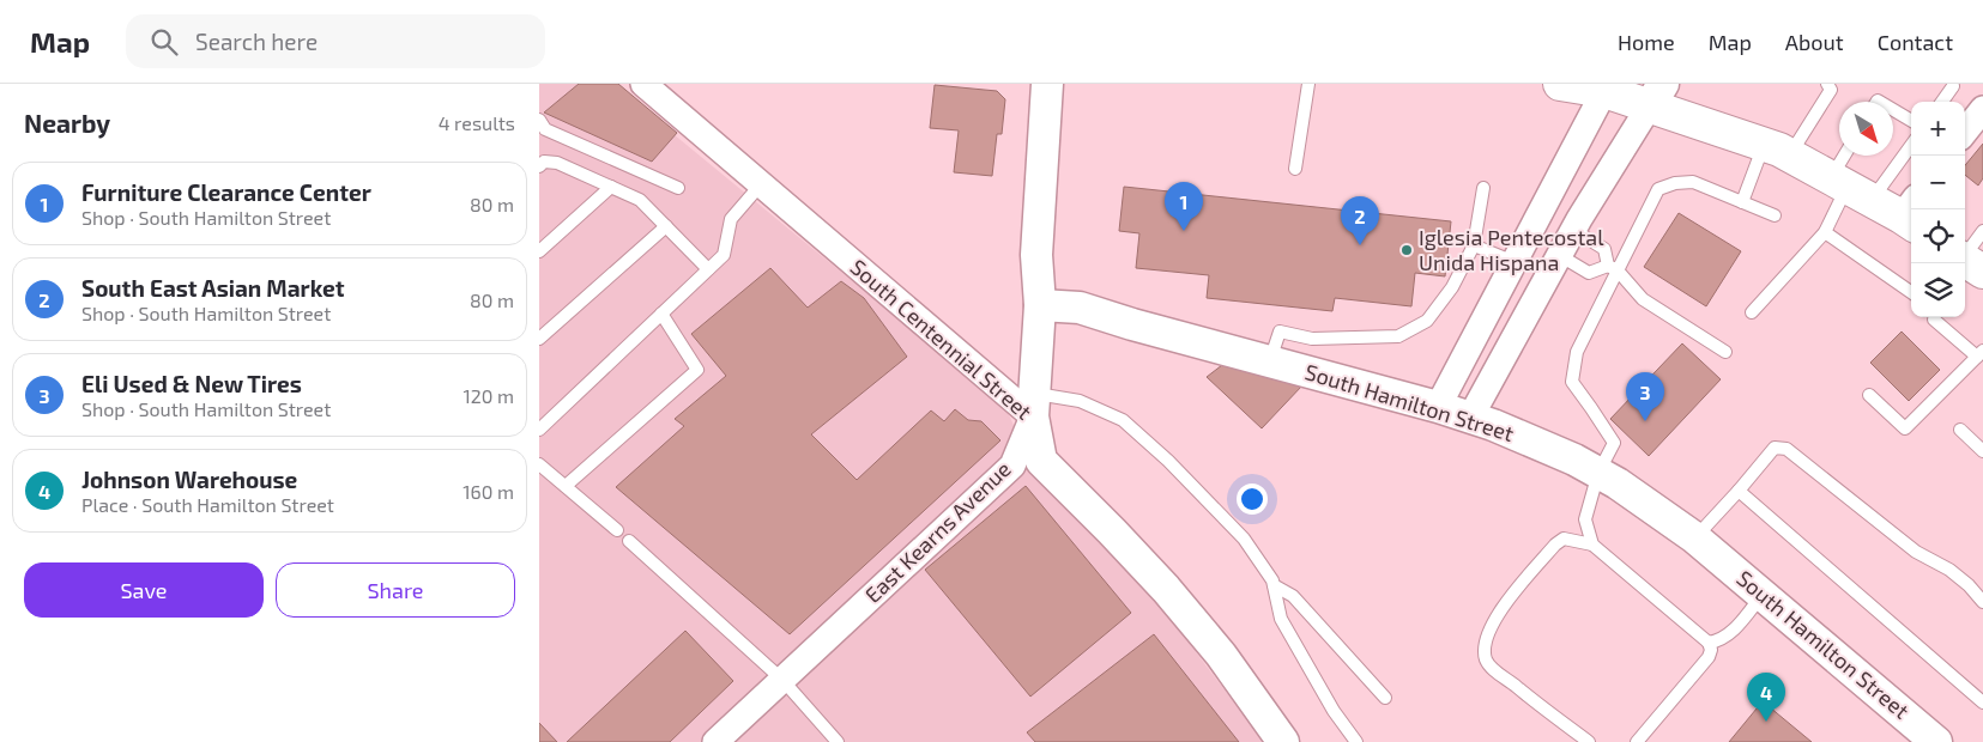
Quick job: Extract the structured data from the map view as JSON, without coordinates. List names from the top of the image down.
{
  "streets": {
    "street": ["South Centennial Street", "South Hamilton Street", "East Kearns Avenue"]
  },
  "crossings": [
    ["South Centennial Street", "East Kearns Avenue"],
    ["South Hamilton Street", "East Kearns Avenue"]
  ],
  "places": ["Iglesia Pentecostal Unida Hispana"],
  "north": "bottom right",
  "page": {
    "header": "Map",
    "search": "Search here",
    "nav": [
      "Home",
      "Map",
      "About",
      "Contact"
    ],
    "heading": ["Nearby", "4 results"],
    "map_buttons": ["+", "−"],
    "list": [
      {
        "mark": "1",
        "name": "Furniture Clearance Center",
        "note": "Shop · South Hamilton Street",
        "value": "80 m"
      },
      {
        "mark": "2",
        "name": "South East Asian Market",
        "note": "Shop · South Hamilton Street",
        "value": "80 m"
      },
      {
        "mark": "3",
        "name": "Eli Used & New Tires",
        "note": "Shop · South Hamilton Street",
        "value": "120 m"
      },
      {
        "mark": "4",
        "name": "Johnson Warehouse",
        "note": "Place · South Hamilton Street",
        "value": "160 m"
      }
    ],
    "pins": [
      "1",
      "2",
      "3",
      "4"
    ],
    "buttons": ["Save", "Share"]
  }
}
